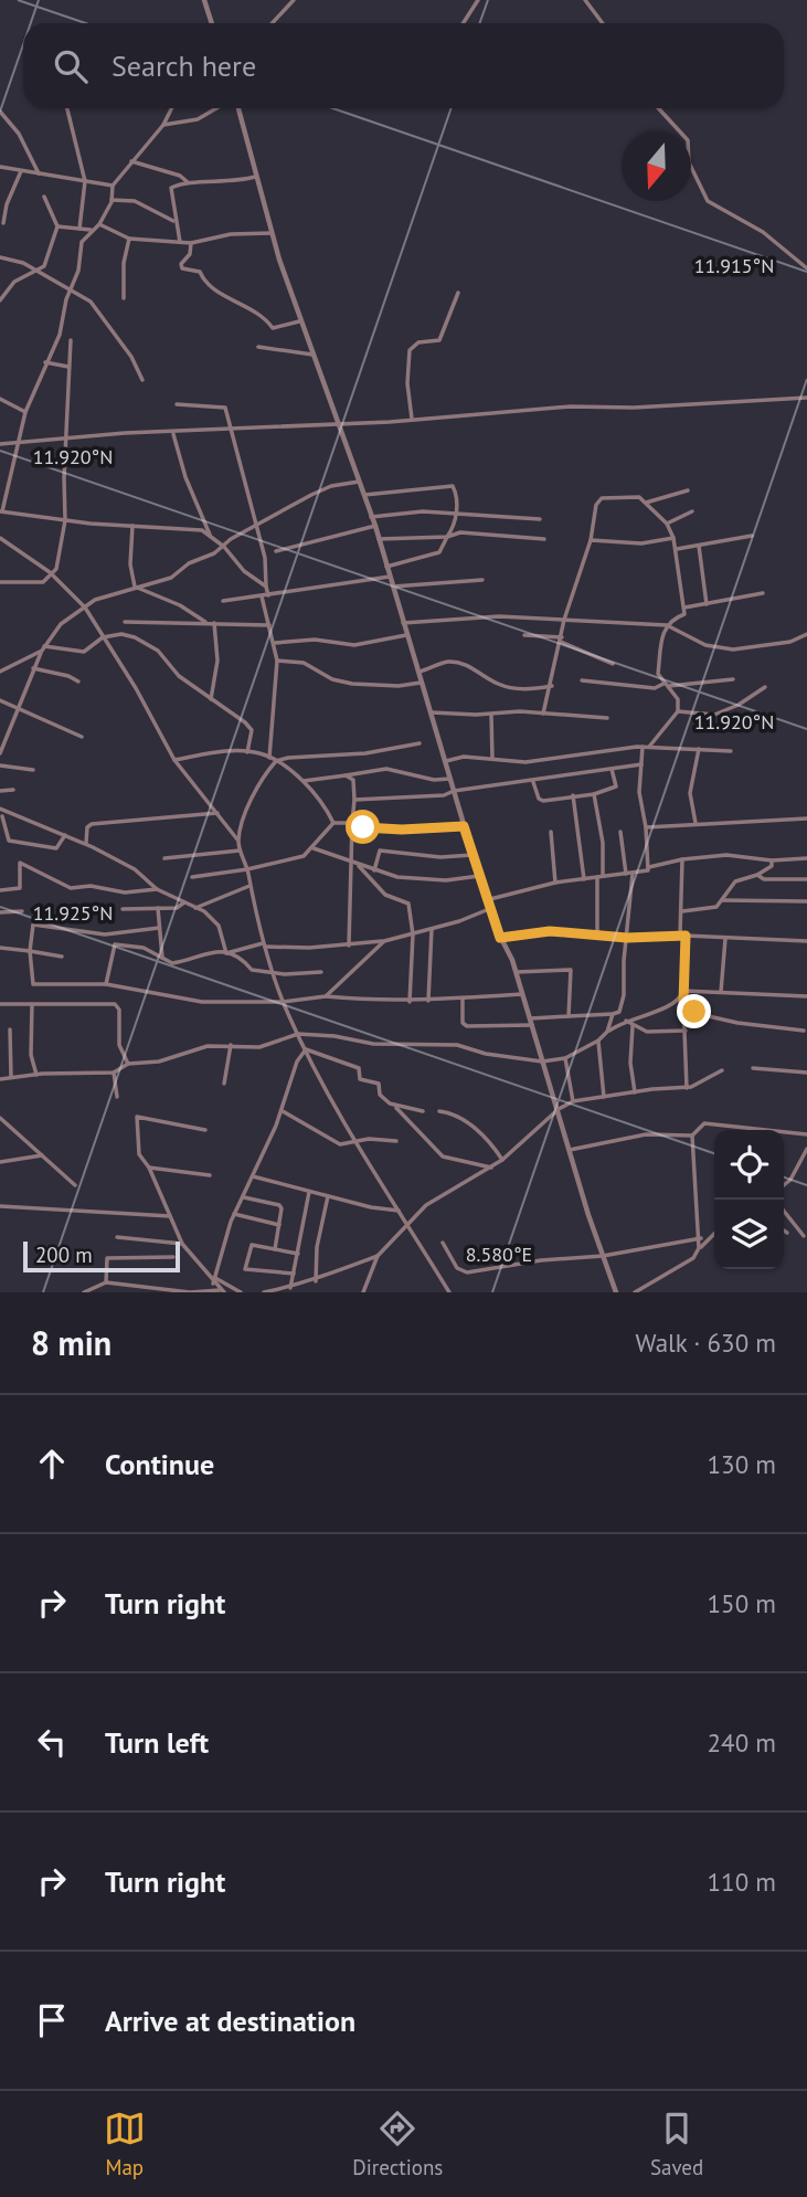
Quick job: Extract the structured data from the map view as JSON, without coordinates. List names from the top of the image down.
{
  "scale_bar": "200 m",
  "north": "bottom",
  "page": {
    "search": "Search here",
    "scale": "200 m",
    "heading": ["8 min", "Walk · 630 m"],
    "list": [
      ["Continue", "130 m"],
      ["Turn right", "150 m"],
      ["Turn left", "240 m"],
      ["Turn right", "110 m"],
      "Arrive at destination"
    ],
    "nav": ["Map", "Directions", "Saved"]
  },
  "coordinates": [
    "11.915°N",
    "11.920°N",
    "11.925°N",
    "8.580°E"
  ]
}
